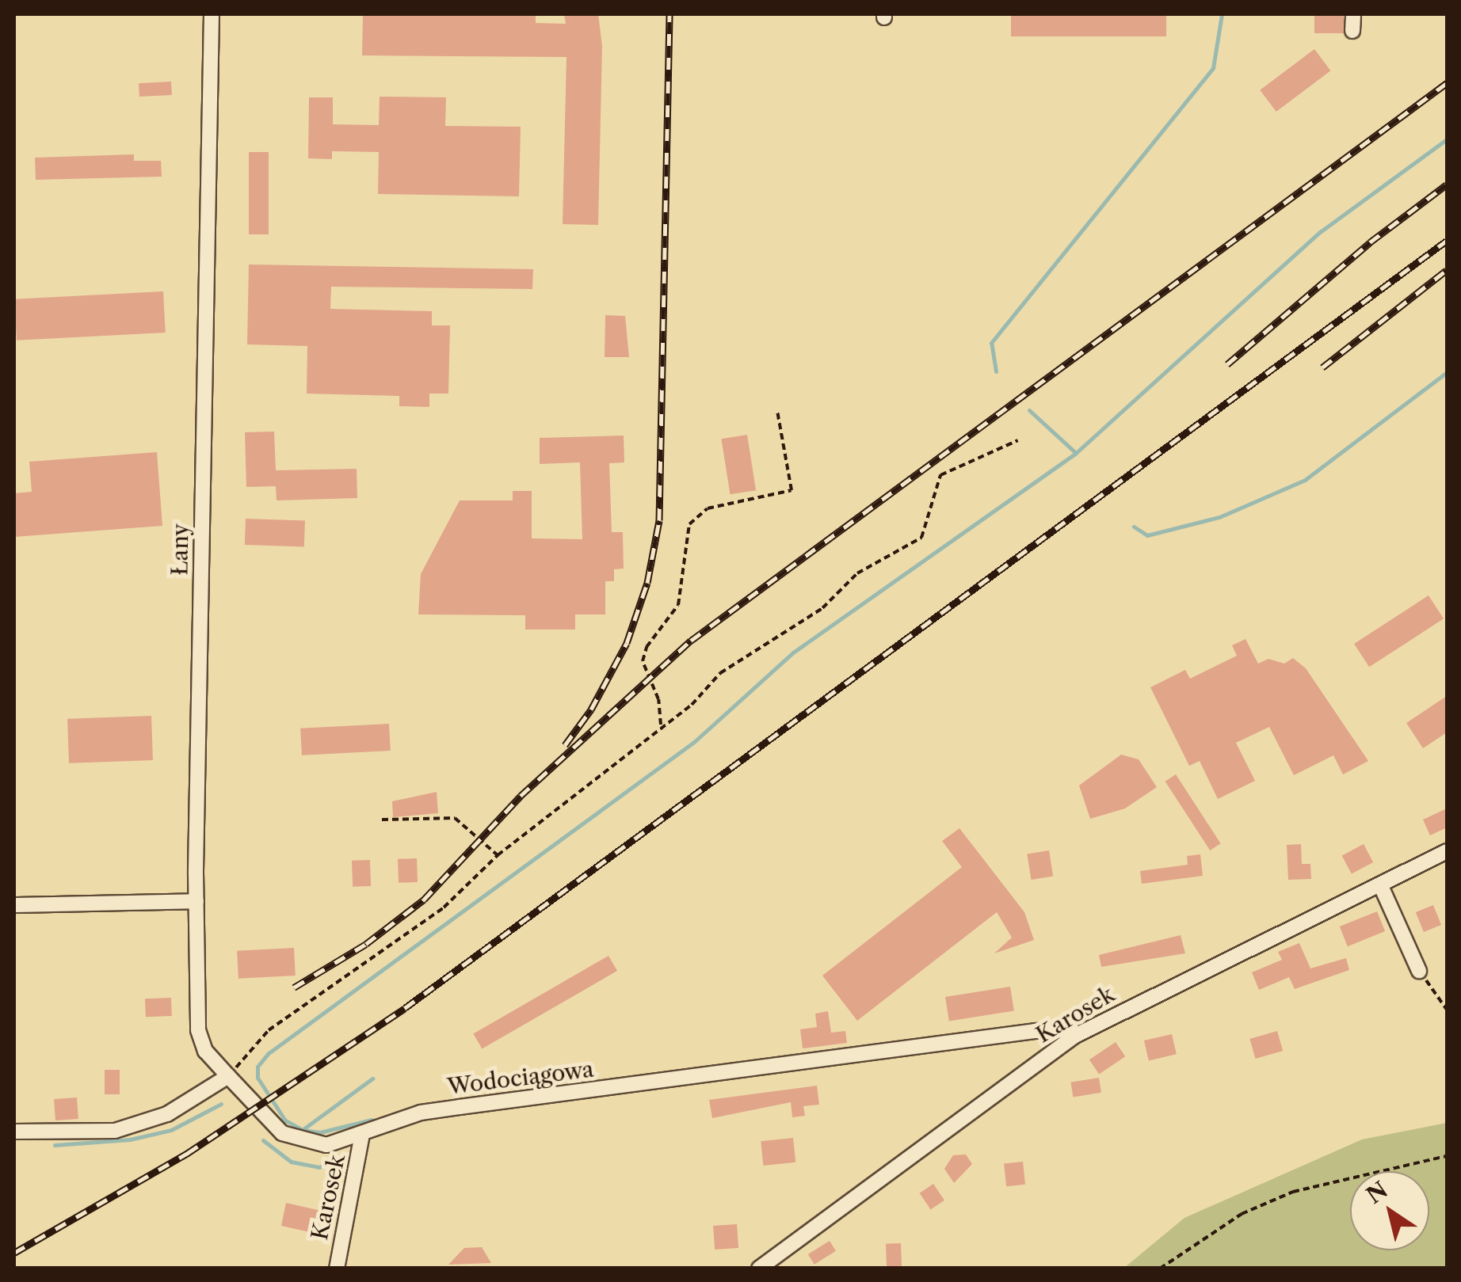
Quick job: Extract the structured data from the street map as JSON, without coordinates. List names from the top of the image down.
{
  "streets": {
    "street": ["Łany", "Karosek", "Wodociągowa"]
  },
  "crossings": [
    ["Łany", "Wodociągowa"],
    ["Karosek", "Wodociągowa"]
  ],
  "north": "top left"
}
